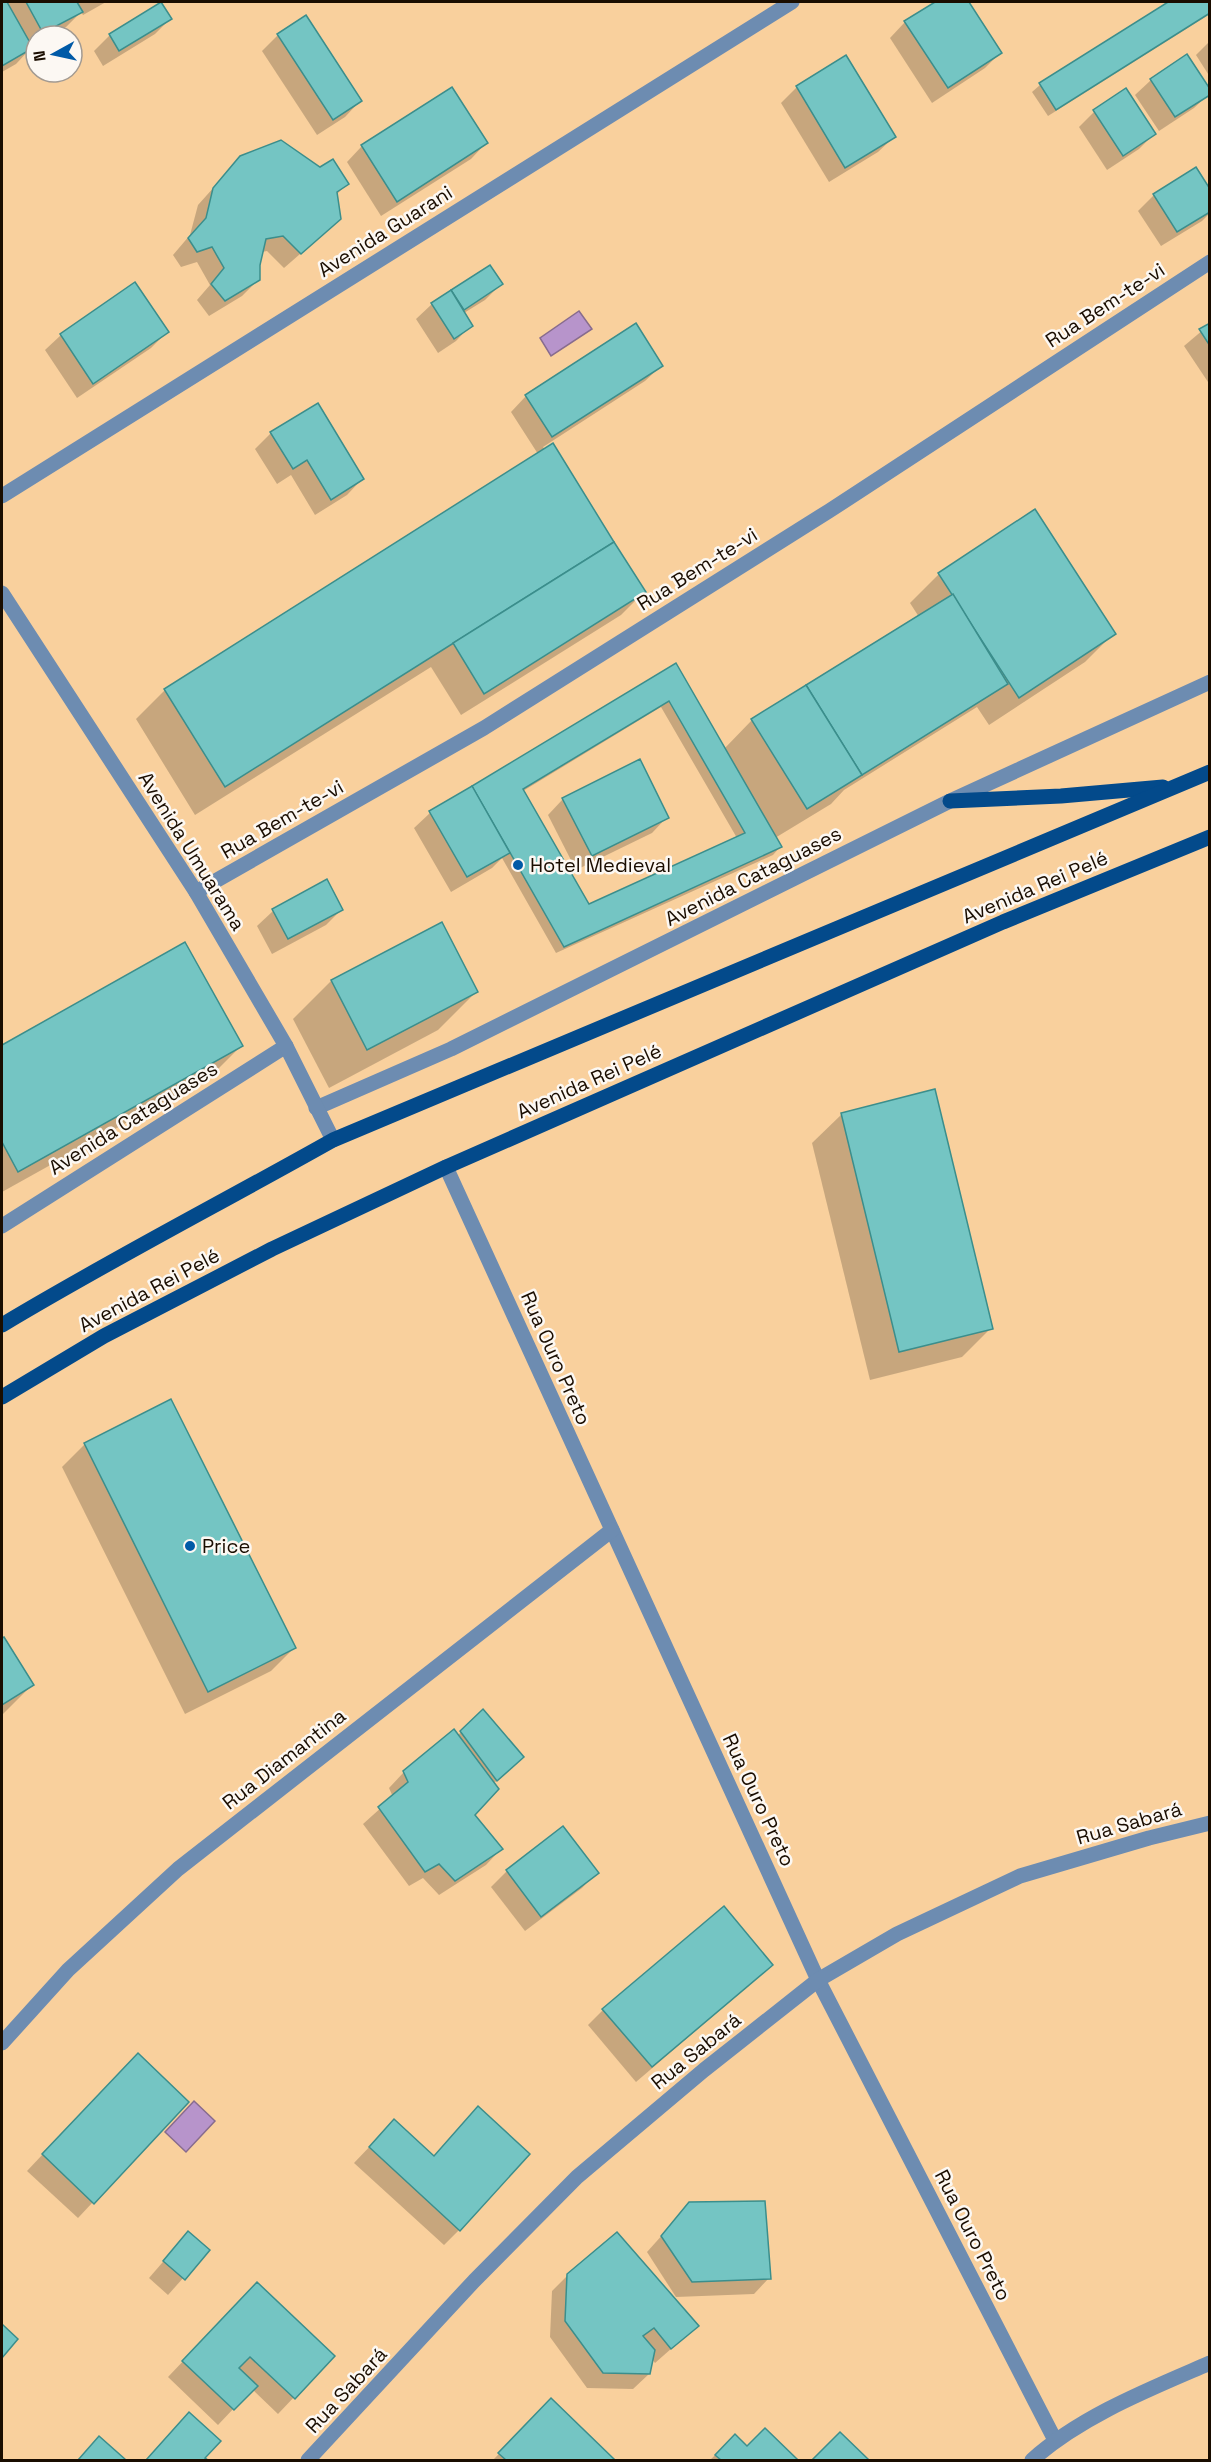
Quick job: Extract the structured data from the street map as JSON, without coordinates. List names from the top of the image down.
{
  "streets": {
    "main road": ["Avenida Rei Pelé"],
    "street": [
      "Avenida Guarani",
      "Rua Bem-te-vi",
      "Avenida Umuarama",
      "Avenida Cataguases",
      "Rua Ouro Preto",
      "Rua Diamantina",
      "Rua Sabará"
    ]
  },
  "crossings": [
    ["Rua Bem-te-vi", "Avenida Umuarama"],
    ["Avenida Umuarama", "Avenida Cataguases"],
    ["Avenida Umuarama", "Avenida Rei Pelé"],
    ["Avenida Rei Pelé", "Rua Ouro Preto"],
    ["Rua Ouro Preto", "Rua Diamantina"],
    ["Rua Ouro Preto", "Rua Sabará"]
  ],
  "places": ["Hotel Medieval", "Price"],
  "north": "left"
}
